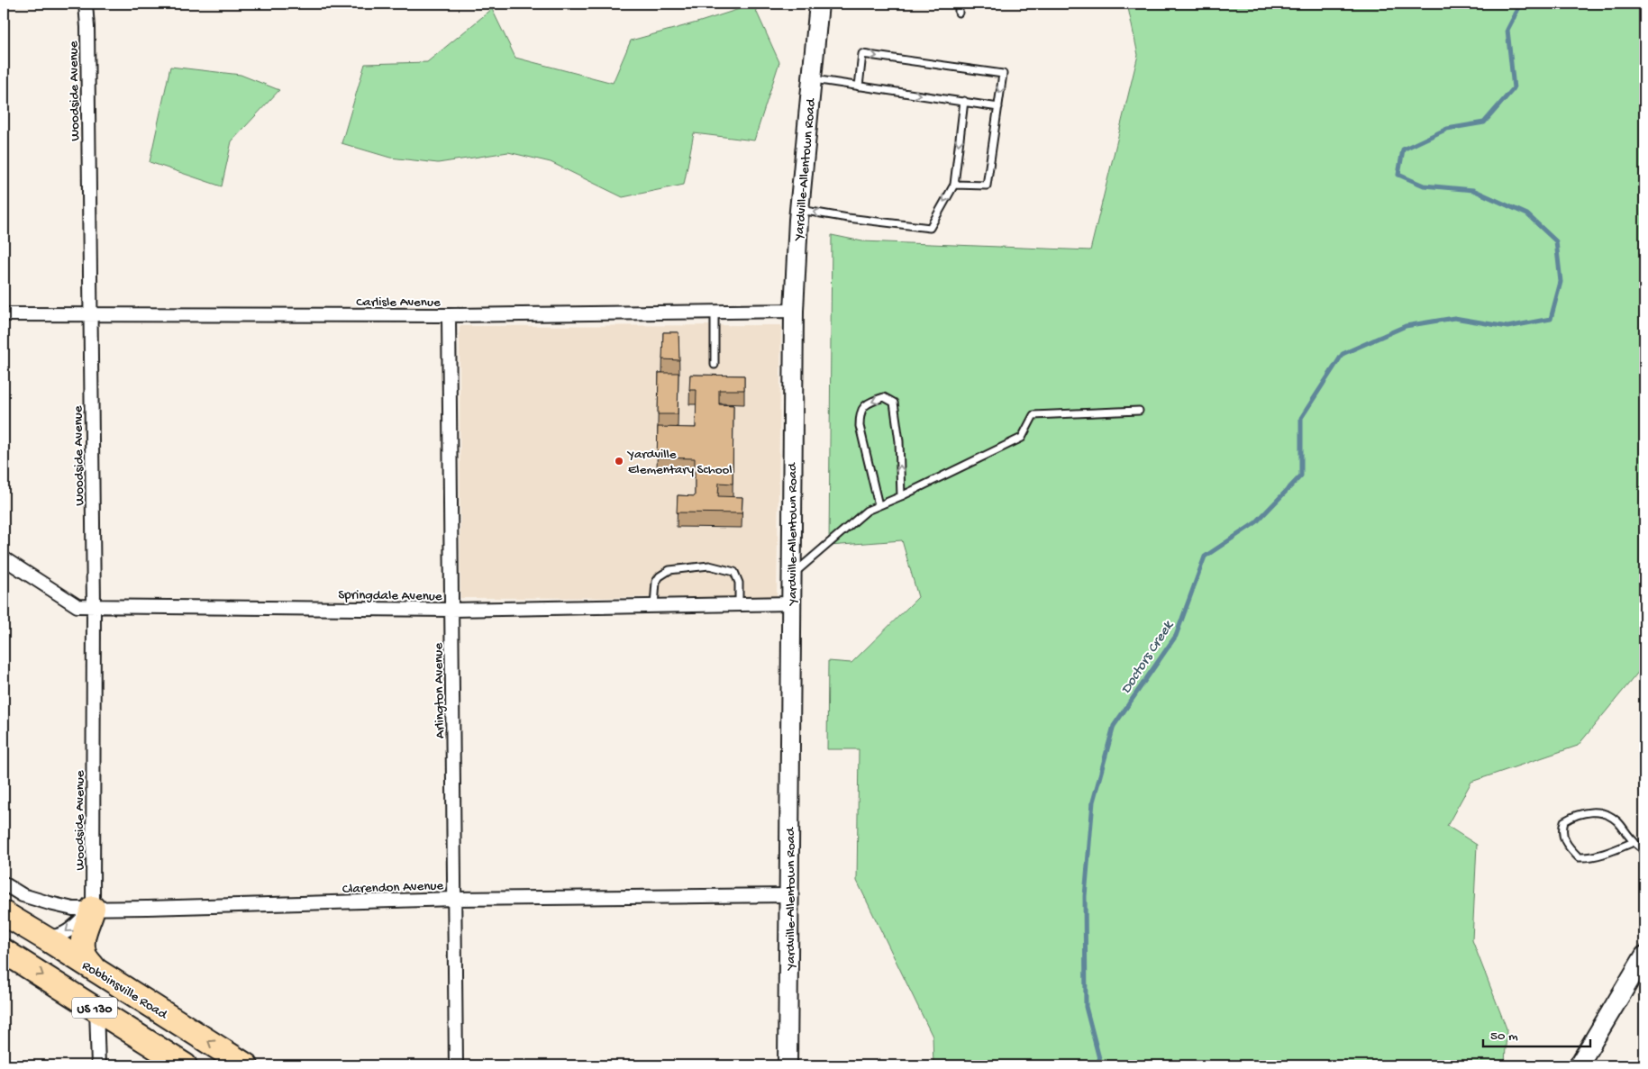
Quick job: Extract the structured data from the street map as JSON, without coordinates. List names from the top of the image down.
{
  "streets": {
    "highway": ["Robbinsville Road", "US 130"],
    "main road": ["Yardville-Allentown Road"],
    "street": [
      "Woodside Avenue",
      "Carlisle Avenue",
      "Springdale Avenue",
      "Arlington Avenue",
      "Clarendon Avenue"
    ]
  },
  "crossings": [
    ["Woodside Avenue", "Carlisle Avenue"],
    ["Woodside Avenue", "Springdale Avenue"],
    ["Woodside Avenue", "Clarendon Avenue"],
    ["Yardville-Allentown Road", "Carlisle Avenue"],
    ["Yardville-Allentown Road", "Springdale Avenue"],
    ["Yardville-Allentown Road", "Clarendon Avenue"],
    ["Carlisle Avenue", "Arlington Avenue"],
    ["Springdale Avenue", "Arlington Avenue"],
    ["Arlington Avenue", "Clarendon Avenue"]
  ],
  "water": ["Doctors Creek"],
  "places": ["Yardville Elementary School"],
  "scale_bar": "50 m"
}
